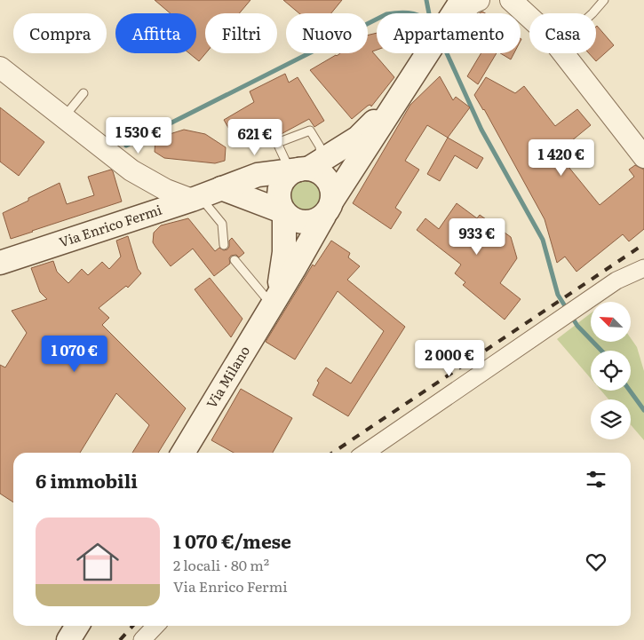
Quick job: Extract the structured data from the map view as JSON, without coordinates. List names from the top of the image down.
{
  "streets": {
    "main road": ["Via Enrico Fermi", "Via Milano"]
  },
  "crossings": [
    ["Via Enrico Fermi", "Via Milano"]
  ],
  "north": "top left",
  "page": {
    "chip": [
      "Compra",
      "Affitta",
      "Filtri",
      "Nuovo",
      "Appartamento",
      "Casa"
    ],
    "price": [
      "1 530 €",
      "621 €",
      "1 420 €",
      "933 €",
      "1 070 €",
      "2 000 €"
    ],
    "heading": "6 immobili",
    "list": [
      {
        "name": "1 070 €/mese",
        "note": "2 locali · 80 m² · Via Enrico Fermi"
      }
    ]
  }
}
